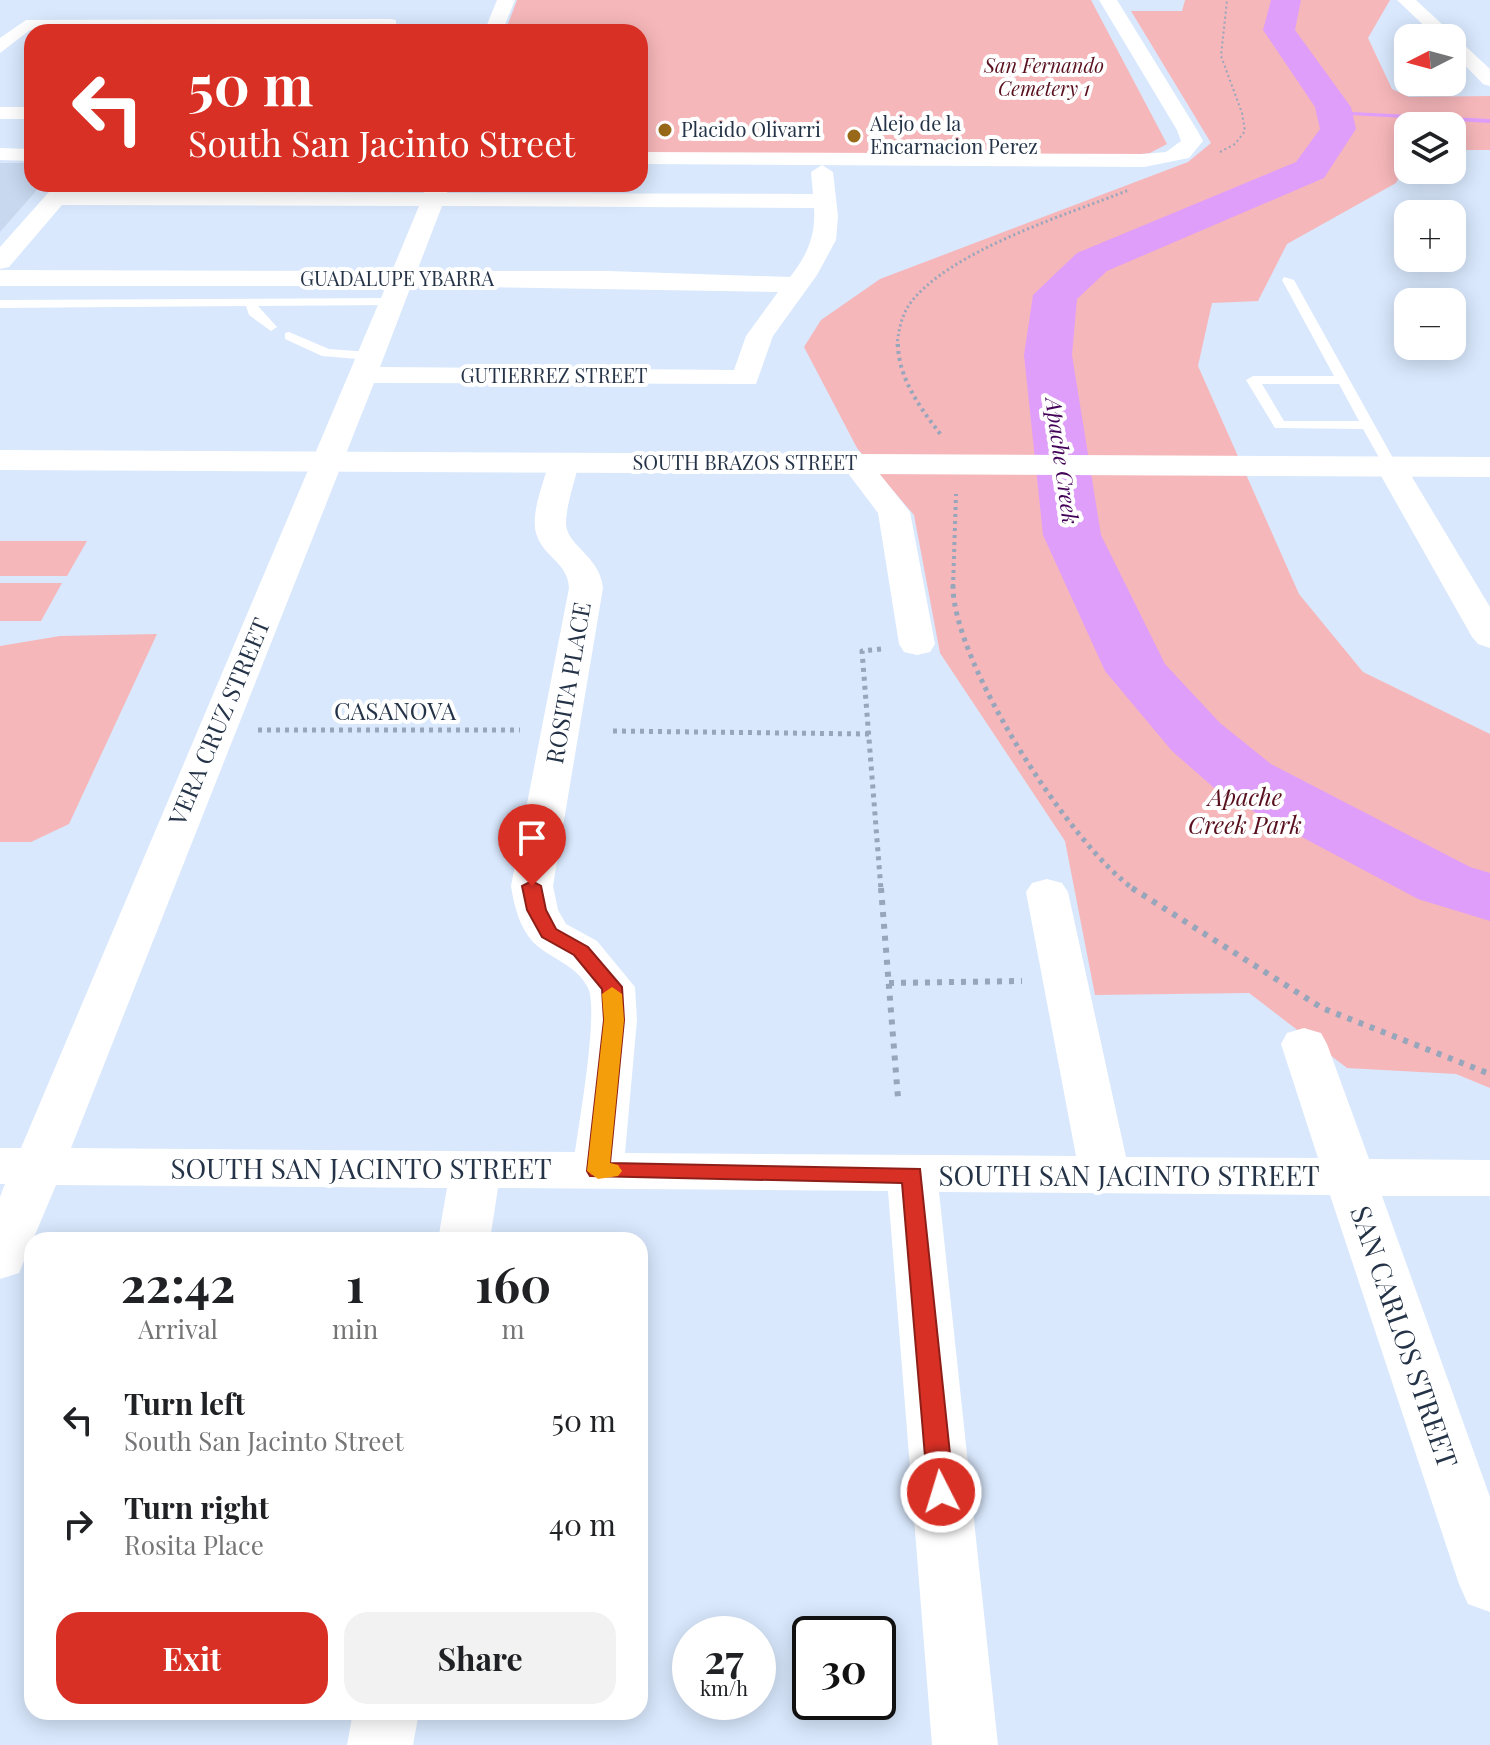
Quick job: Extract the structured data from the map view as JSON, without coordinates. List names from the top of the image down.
{
  "streets": {
    "street": [
      "GUADALUPE YBARRA",
      "GUTIERREZ STREET",
      "SOUTH BRAZOS STREET",
      "ROSITA PLACE",
      "VERA CRUZ STREET",
      "SOUTH SAN JACINTO STREET",
      "SAN CARLOS STREET"
    ],
    "path": ["CASANOVA"]
  },
  "crossings": [
    ["GUADALUPE YBARRA", "GUTIERREZ STREET"],
    ["GUADALUPE YBARRA", "VERA CRUZ STREET"],
    ["GUTIERREZ STREET", "VERA CRUZ STREET"],
    ["SOUTH BRAZOS STREET", "ROSITA PLACE"],
    ["SOUTH BRAZOS STREET", "VERA CRUZ STREET"],
    ["ROSITA PLACE", "SOUTH SAN JACINTO STREET"],
    ["VERA CRUZ STREET", "SOUTH SAN JACINTO STREET"],
    ["SOUTH SAN JACINTO STREET", "SAN CARLOS STREET"]
  ],
  "water": ["Apache Creek"],
  "parks": ["San Fernando Cemetery 1", "Apache Creek Park"],
  "places": ["Placido Olivarri", "Alejo de la Encarnacion Perez"],
  "north": "left",
  "page": {
    "map_buttons": ["+", "−"],
    "turn": ["50 m", "South San Jacinto Street"],
    "eta": [
      "22:42",
      "Arrival",
      "1",
      "min",
      "160",
      "m"
    ],
    "list": [
      {
        "name": "Turn left",
        "note": "South San Jacinto Street",
        "value": "50 m"
      },
      {
        "name": "Turn right",
        "note": "Rosita Place",
        "value": "40 m"
      }
    ],
    "buttons": ["Exit", "Share"],
    "speed": "27 km/h",
    "limit": "30"
  }
}
